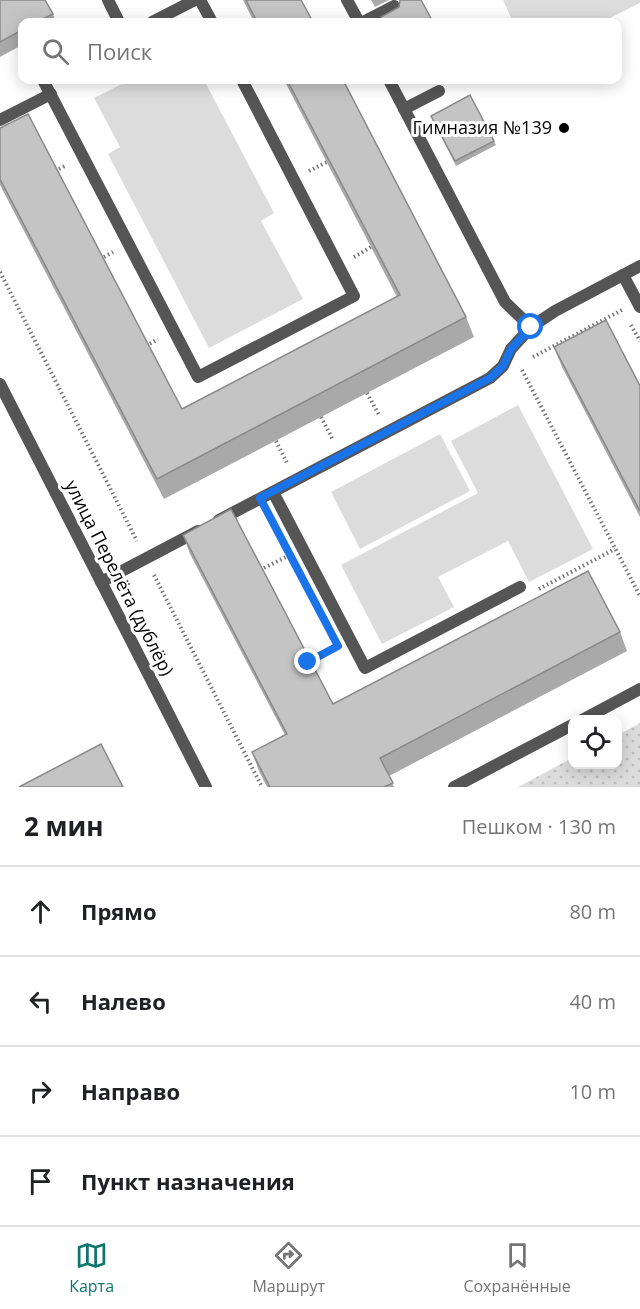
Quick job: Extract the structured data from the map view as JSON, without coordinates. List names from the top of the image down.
{
  "streets": {
    "street": ["улица Перелёта (дублёр)"]
  },
  "places": ["Гимназия №139"],
  "page": {
    "search": "Поиск",
    "heading": ["2 мин", "Пешком · 130 m"],
    "list": [
      ["Прямо", "80 m"],
      ["Налево", "40 m"],
      ["Направо", "10 m"],
      "Пункт назначения"
    ],
    "nav": ["Карта", "Маршрут", "Сохранённые"]
  }
}
